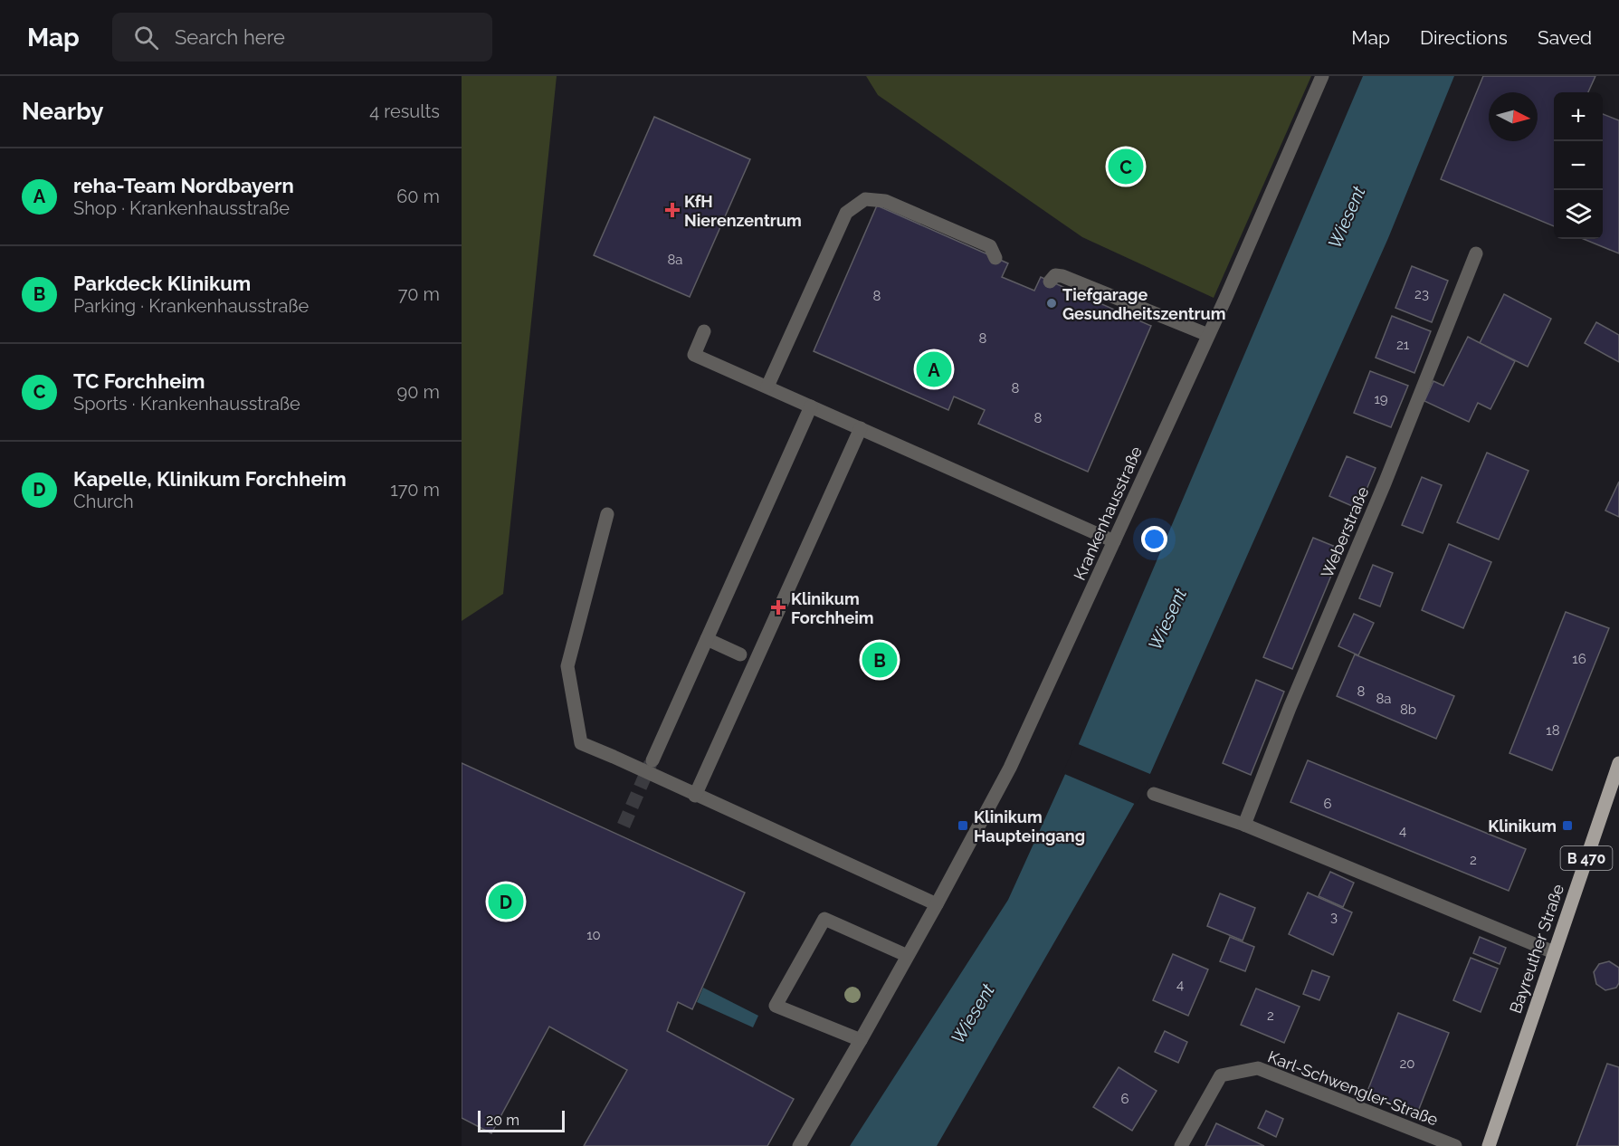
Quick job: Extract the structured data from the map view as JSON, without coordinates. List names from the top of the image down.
{
  "streets": {
    "main road": ["B 470", "Bayreuther Straße"],
    "street": ["Krankenhausstraße", "Weberstraße", "Karl-Schwengler-Straße"]
  },
  "water": ["Wiesent"],
  "places": {
    "health": ["KfH Nierenzentrum", "Klinikum Forchheim"],
    "other": ["Tiefgarage Gesundheitszentrum"],
    "transit": ["Klinikum Haupteingang", "Klinikum"]
  },
  "house_numbers": [
    "8a",
    "23",
    "8",
    "8",
    "21",
    "8",
    "19",
    "8",
    "16",
    "8",
    "8a",
    "8b",
    "18",
    "6",
    "4",
    "2",
    "3",
    "10",
    "4",
    "2",
    "20",
    "6"
  ],
  "scale_bar": "20 m",
  "north": "right",
  "page": {
    "header": "Map",
    "search": "Search here",
    "nav": ["Map", "Directions", "Saved"],
    "heading": ["Nearby", "4 results"],
    "map_buttons": ["+", "−"],
    "list": [
      {
        "mark": "A",
        "name": "reha-Team Nordbayern",
        "note": "Shop · Krankenhausstraße",
        "value": "60 m"
      },
      {
        "mark": "B",
        "name": "Parkdeck Klinikum",
        "note": "Parking · Krankenhausstraße",
        "value": "70 m"
      },
      {
        "mark": "C",
        "name": "TC Forchheim",
        "note": "Sports · Krankenhausstraße",
        "value": "90 m"
      },
      {
        "mark": "D",
        "name": "Kapelle, Klinikum Forchheim",
        "note": "Church",
        "value": "170 m"
      }
    ],
    "pins": [
      "C",
      "A",
      "B",
      "D"
    ],
    "scale": "20 m"
  }
}
